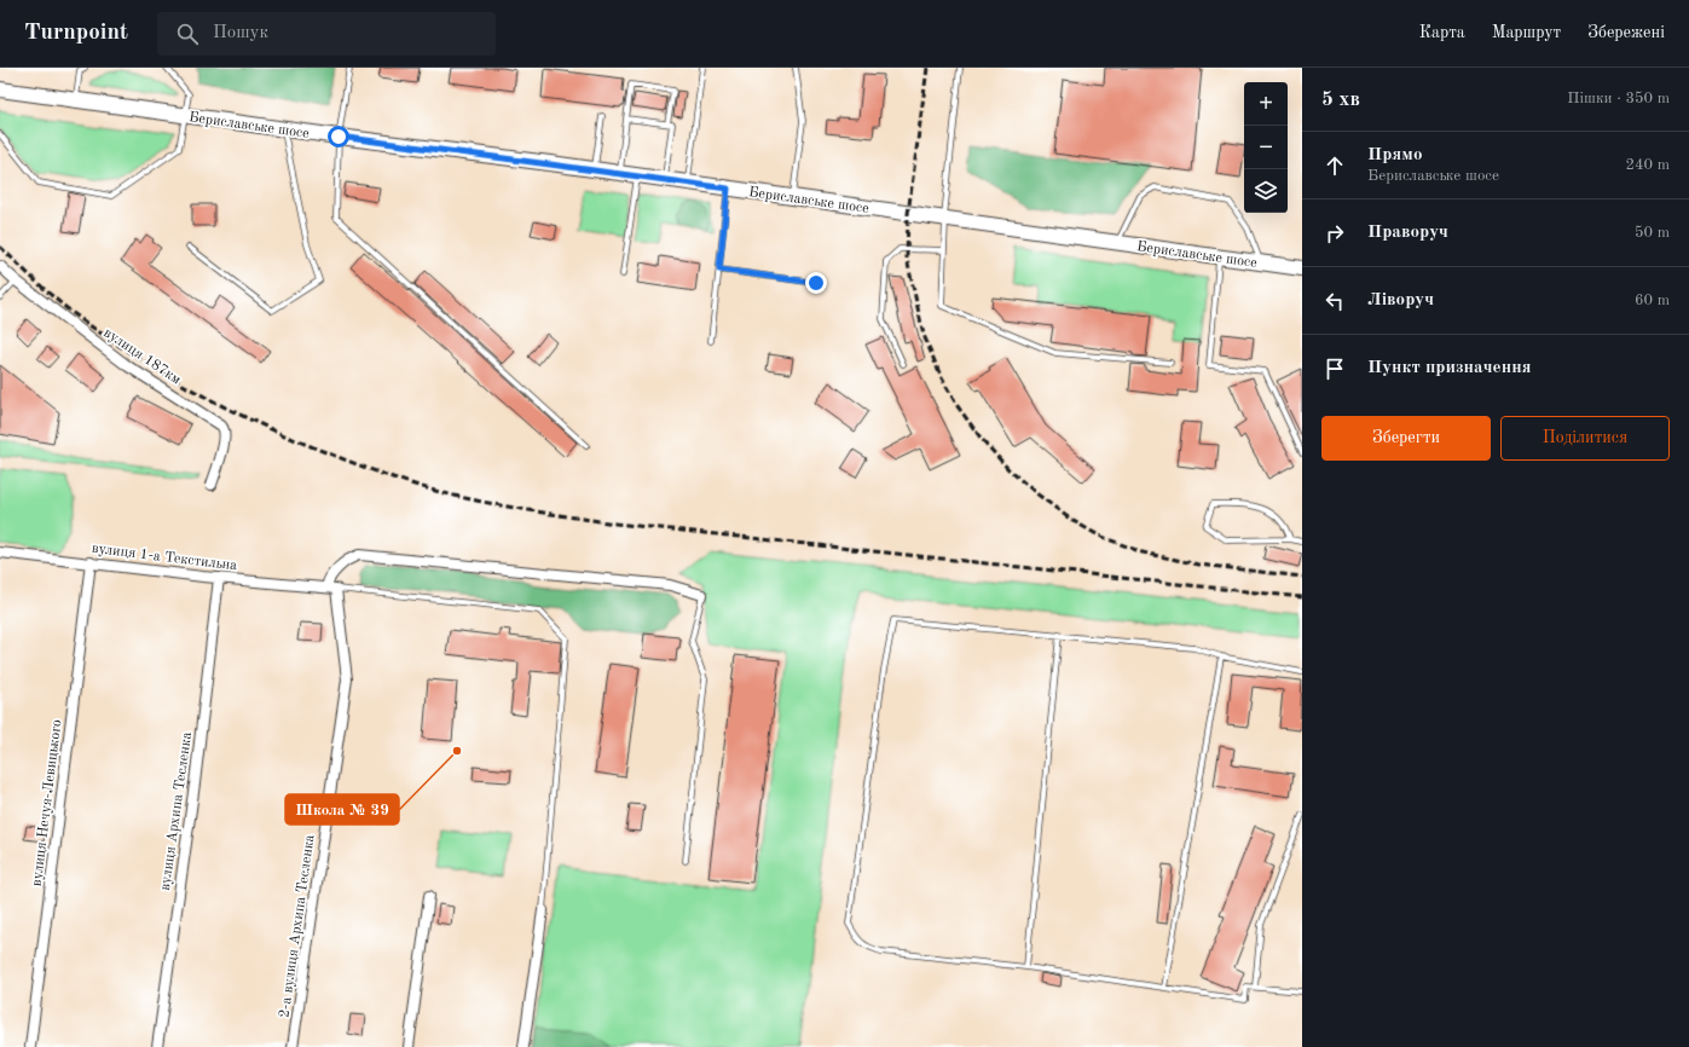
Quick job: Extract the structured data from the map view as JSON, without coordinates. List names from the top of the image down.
{
  "streets": {
    "main road": ["Бериславське шосе"],
    "street": [
      "вулиця 187км",
      "вулиця 1-а Текстильна",
      "вулиця Нечуя-Левицького",
      "вулиця Архипа Тесленка",
      "2-а вулиця Архипа Тесленка"
    ]
  },
  "crossings": [
    ["вулиця 1-а Текстильна", "вулиця Нечуя-Левицького"],
    ["вулиця 1-а Текстильна", "вулиця Архипа Тесленка"],
    ["вулиця 1-а Текстильна", "2-а вулиця Архипа Тесленка"]
  ],
  "places": ["Школа № 39"],
  "page": {
    "header": "Turnpoint",
    "search": "Пошук",
    "nav": ["Карта", "Маршрут", "Збережені"],
    "heading": ["5 хв", "Пішки · 350 m"],
    "map_buttons": ["+", "−"],
    "list": [
      ["Прямо", "Бериславське шосе", "240 m"],
      ["Праворуч", "50 m"],
      ["Ліворуч", "60 m"],
      "Пункт призначення"
    ],
    "buttons": ["Зберегти", "Поділитися"]
  }
}
